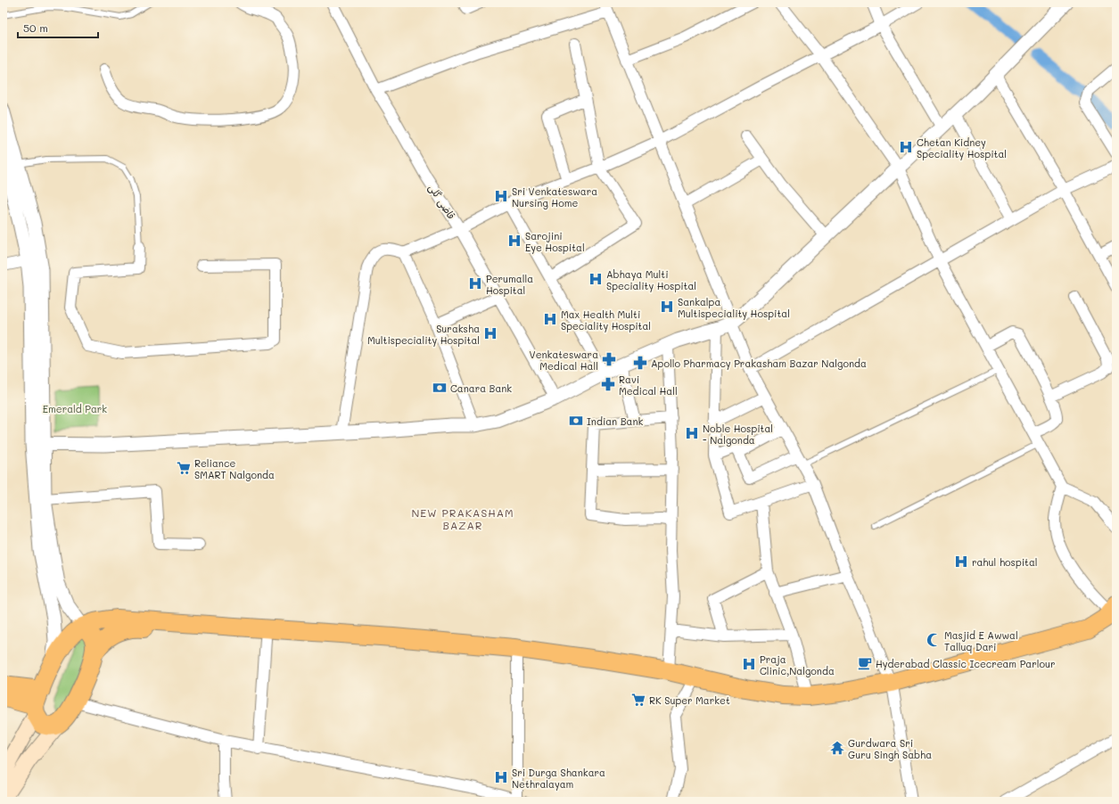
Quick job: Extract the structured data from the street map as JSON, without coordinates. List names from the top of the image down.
{
  "streets": {
    "street": ["قاضی گلی"]
  },
  "districts": ["NEW PRAKASHAM BAZAR"],
  "parks": ["Emerald Park"],
  "places": {
    "hospital": [
      "Chetan Kidney Speciality Hospital",
      "Sri Venkateswara Nursing Home",
      "Sarojini Eye Hospital",
      "Abhaya Multi Speciality Hospital",
      "Perumalla Hospital",
      "Sankalpa Multispeciality Hospital",
      "Max Health Multi Speciality Hospital",
      "Suraksha Multispeciality Hospital",
      "Noble Hospital - Nalgonda",
      "rahul hospital",
      "Praja Clinic,Nalgonda",
      "Sri Durga Shankara Nethralayam"
    ],
    "pharmacy": ["Venkateswara Medical Hall", "Apollo Pharmacy Prakasham Bazar Nalgonda", "Ravi Medical Hall"],
    "bank": ["Canara Bank", "Indian Bank"],
    "supermarket": ["Reliance SMART Nalgonda", "RK Super Market"],
    "mosque": ["Masjid E Awwal Talluq Dari"],
    "cafe": ["Hyderabad Classic Icecream Parlour"],
    "temple": ["Gurdwara Sri Guru Singh Sabha"]
  },
  "scale_bar": "50 m"
}
